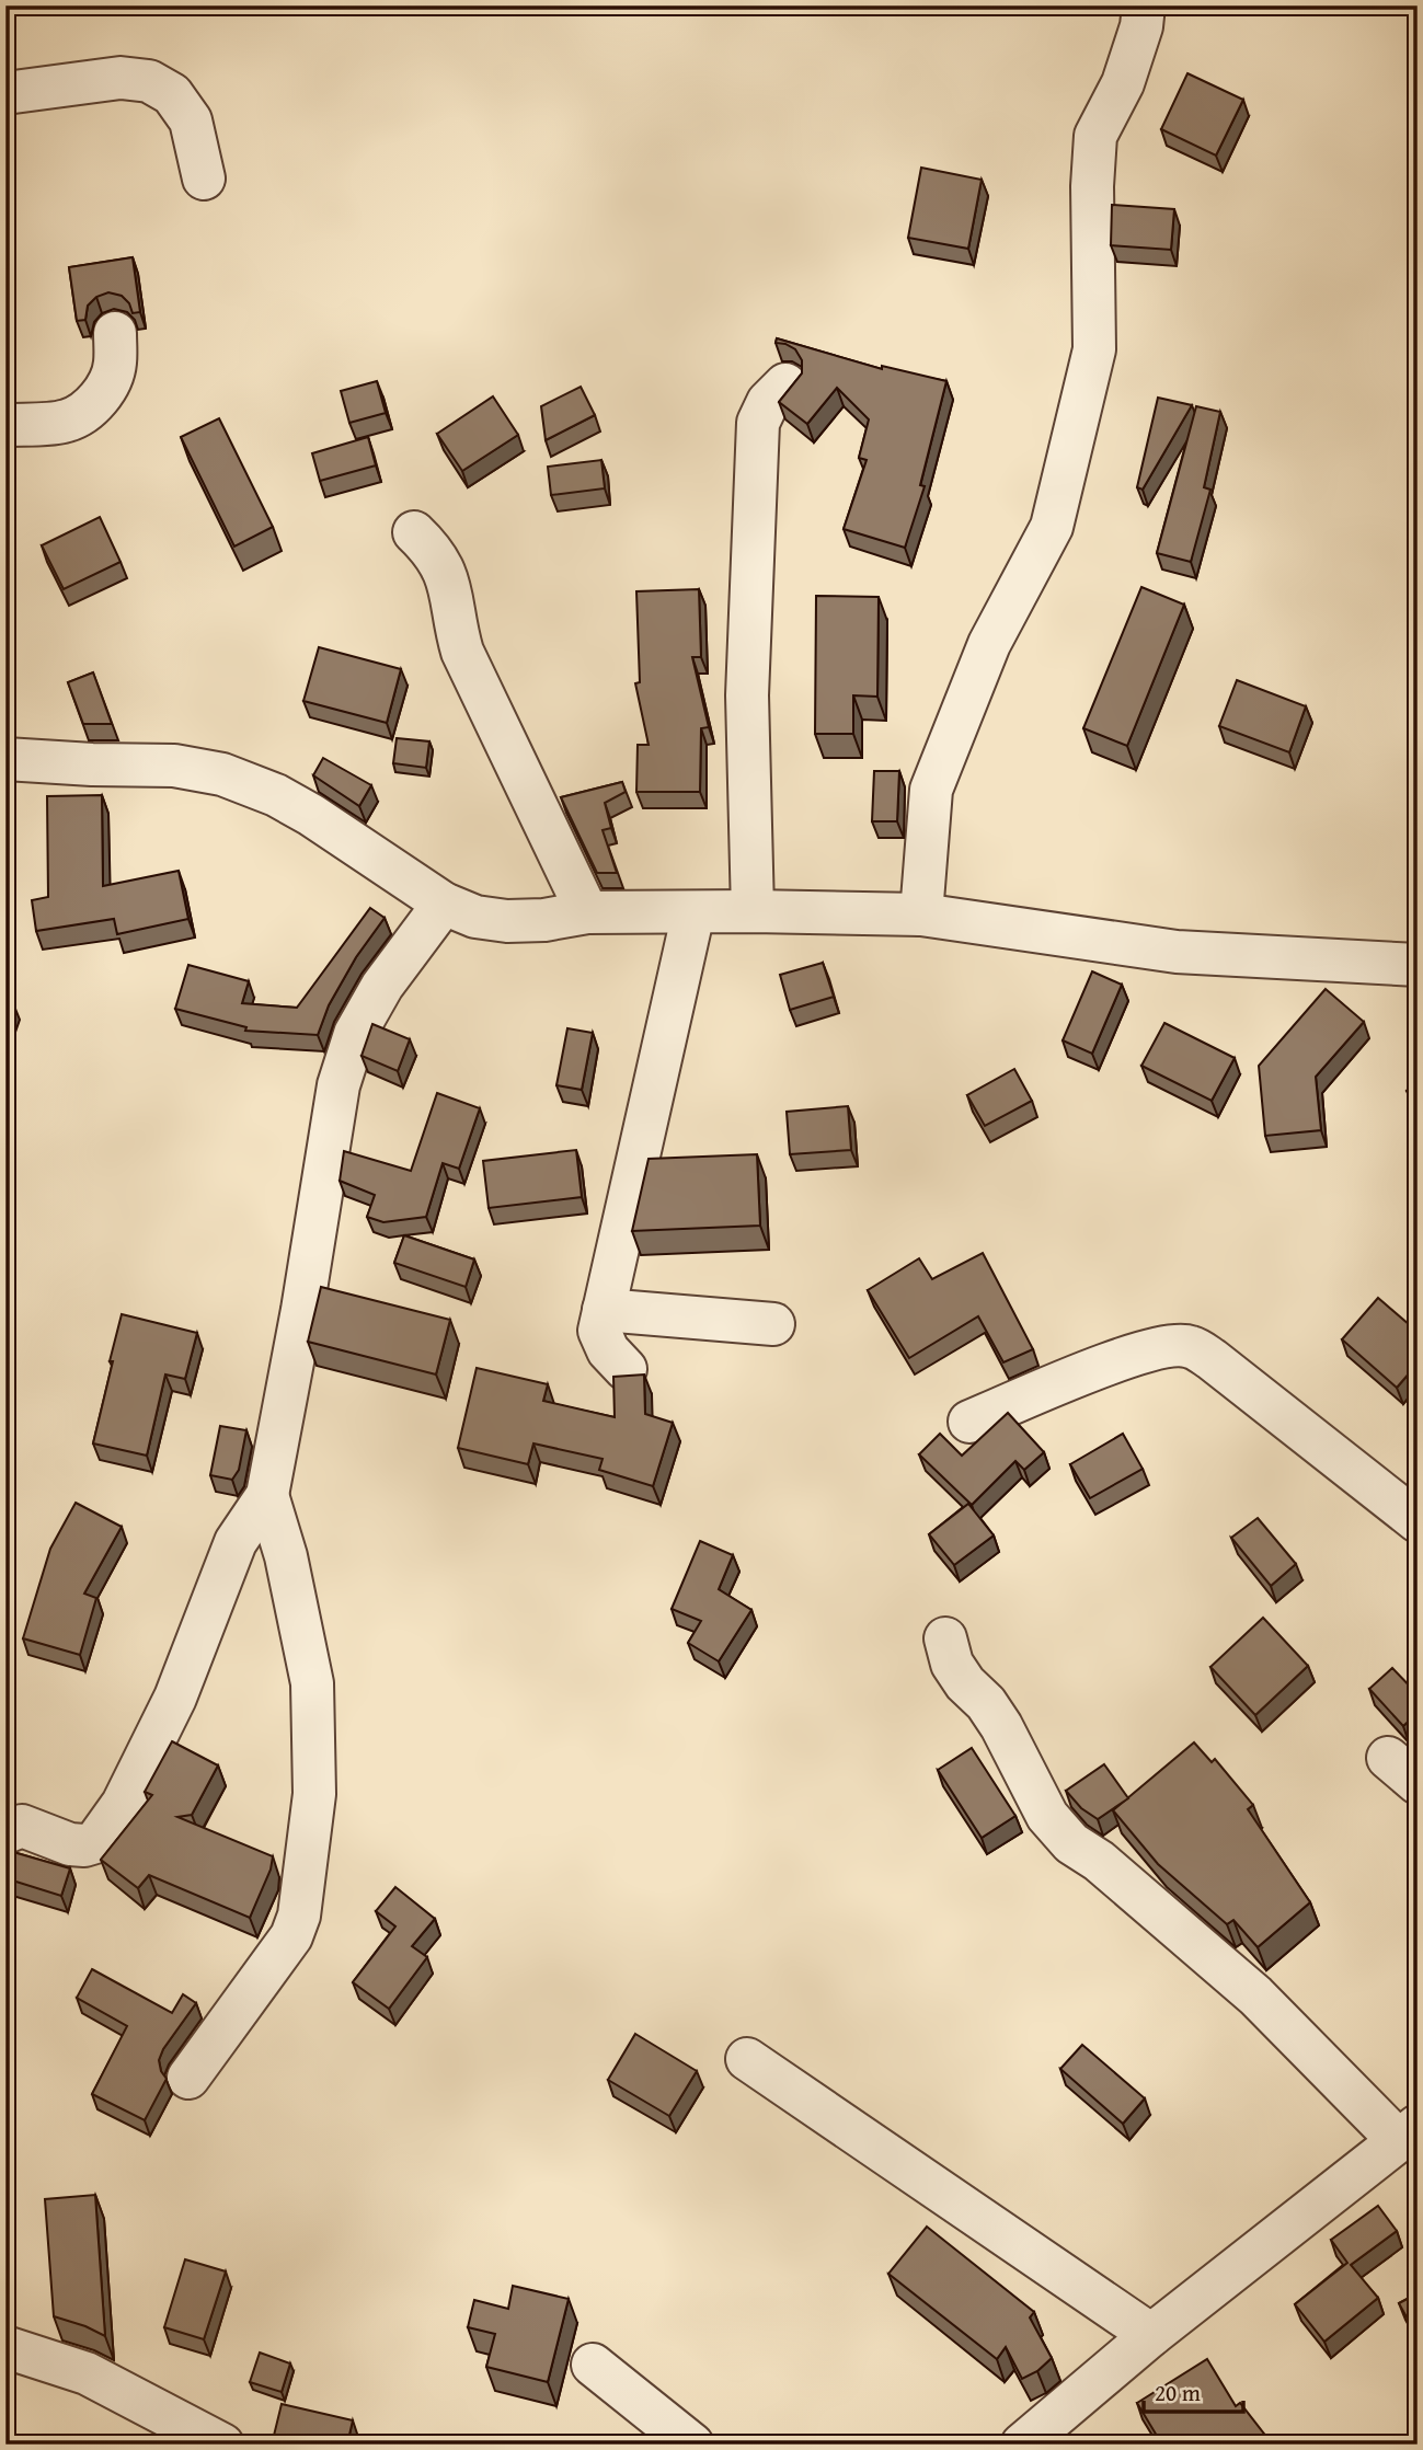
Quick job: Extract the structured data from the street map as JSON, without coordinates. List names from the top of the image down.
{
  "scale_bar": "20 m"
}
